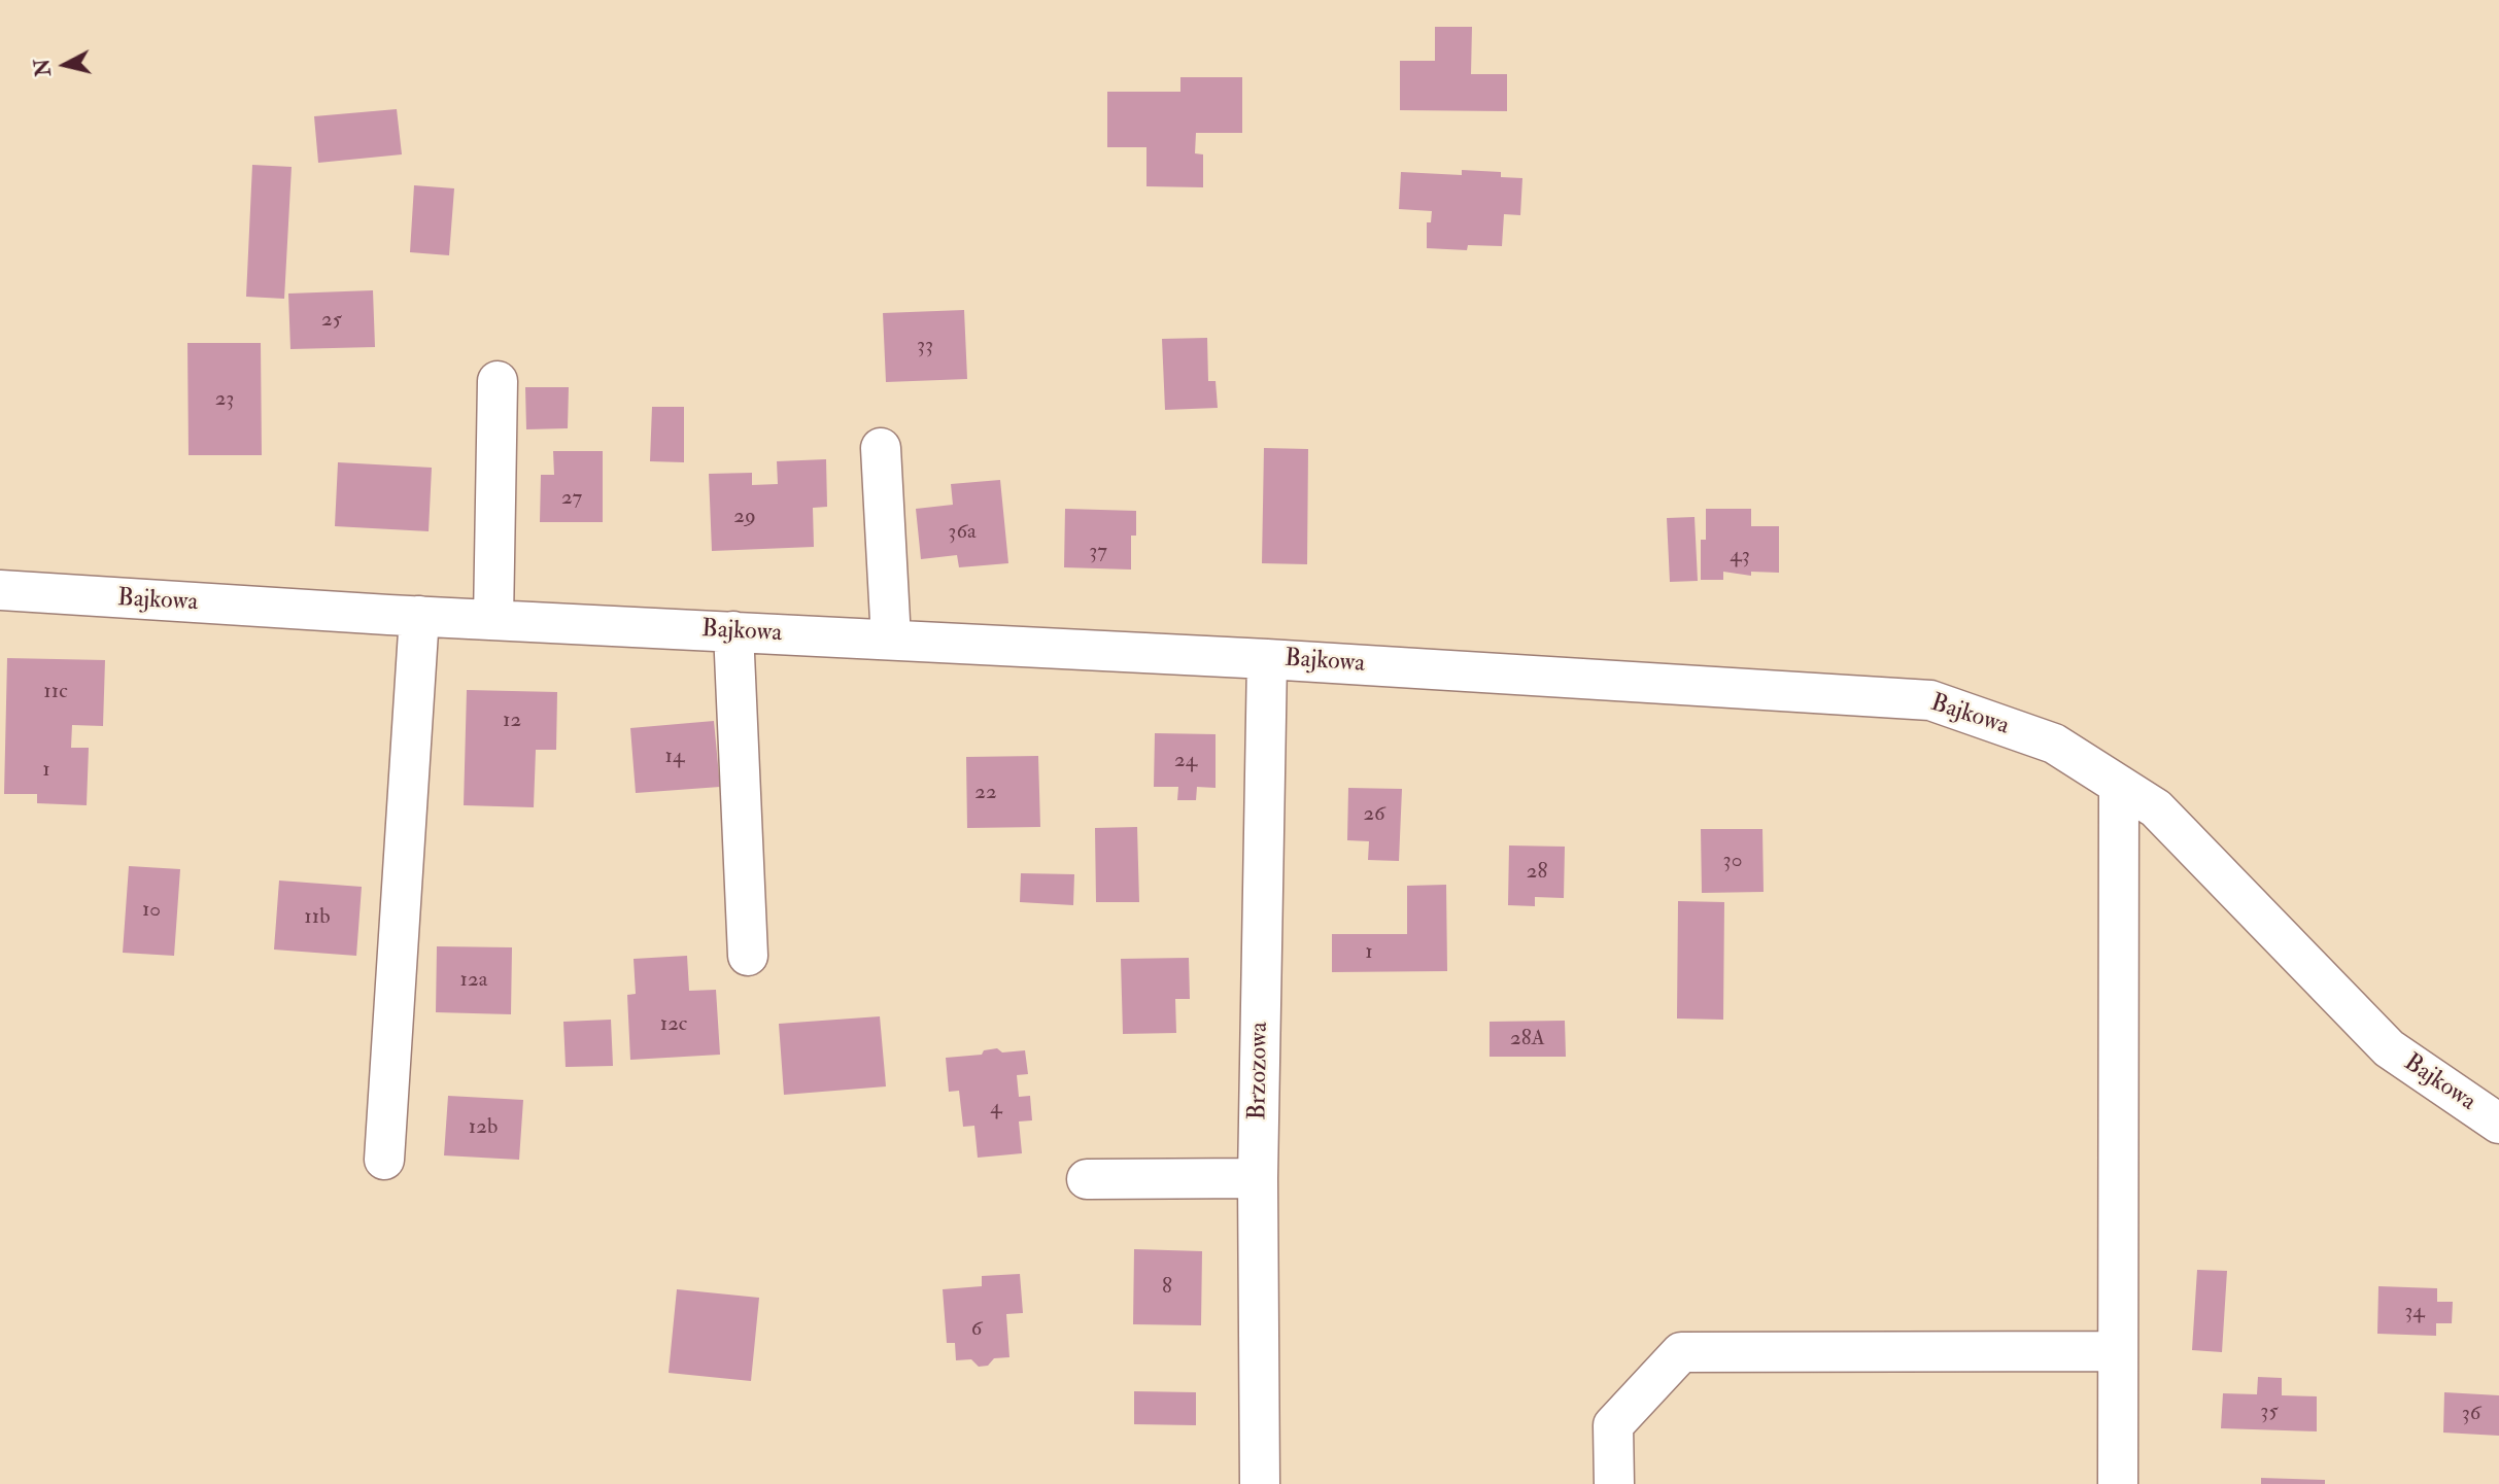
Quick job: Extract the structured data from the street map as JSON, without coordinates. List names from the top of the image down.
{
  "streets": {
    "street": ["Bajkowa", "Brzozowa"]
  },
  "crossings": [
    ["Bajkowa", "Brzozowa"]
  ],
  "house_numbers": [
    "25",
    "33",
    "23",
    "27",
    "29",
    "36a",
    "37",
    "43",
    "11c",
    "12",
    "14",
    "24",
    "1",
    "22",
    "26",
    "30",
    "28",
    "10",
    "11b",
    "1",
    "12a",
    "12c",
    "28A",
    "4",
    "12b",
    "8",
    "34",
    "6",
    "35",
    "36"
  ],
  "north": "left"
}
